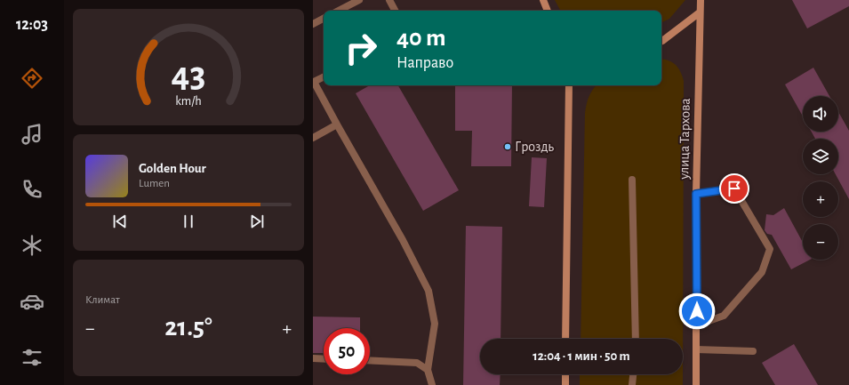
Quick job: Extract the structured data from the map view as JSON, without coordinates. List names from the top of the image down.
{
  "streets": {
    "main road": ["улица Тархова"]
  },
  "places": ["Гроздь"],
  "page": {
    "tabs": "12:03",
    "turn": ["40 m", "Направо"],
    "map_buttons": ["+", "−"],
    "song": ["Golden Hour", "Lumen"],
    "tile": "Климат",
    "heat": ["−", "21.5°", "+"],
    "limit": "50",
    "trip": "12:04 · 1 мин · 50 m",
    "gauge": ["43", "km/h"]
  }
}
